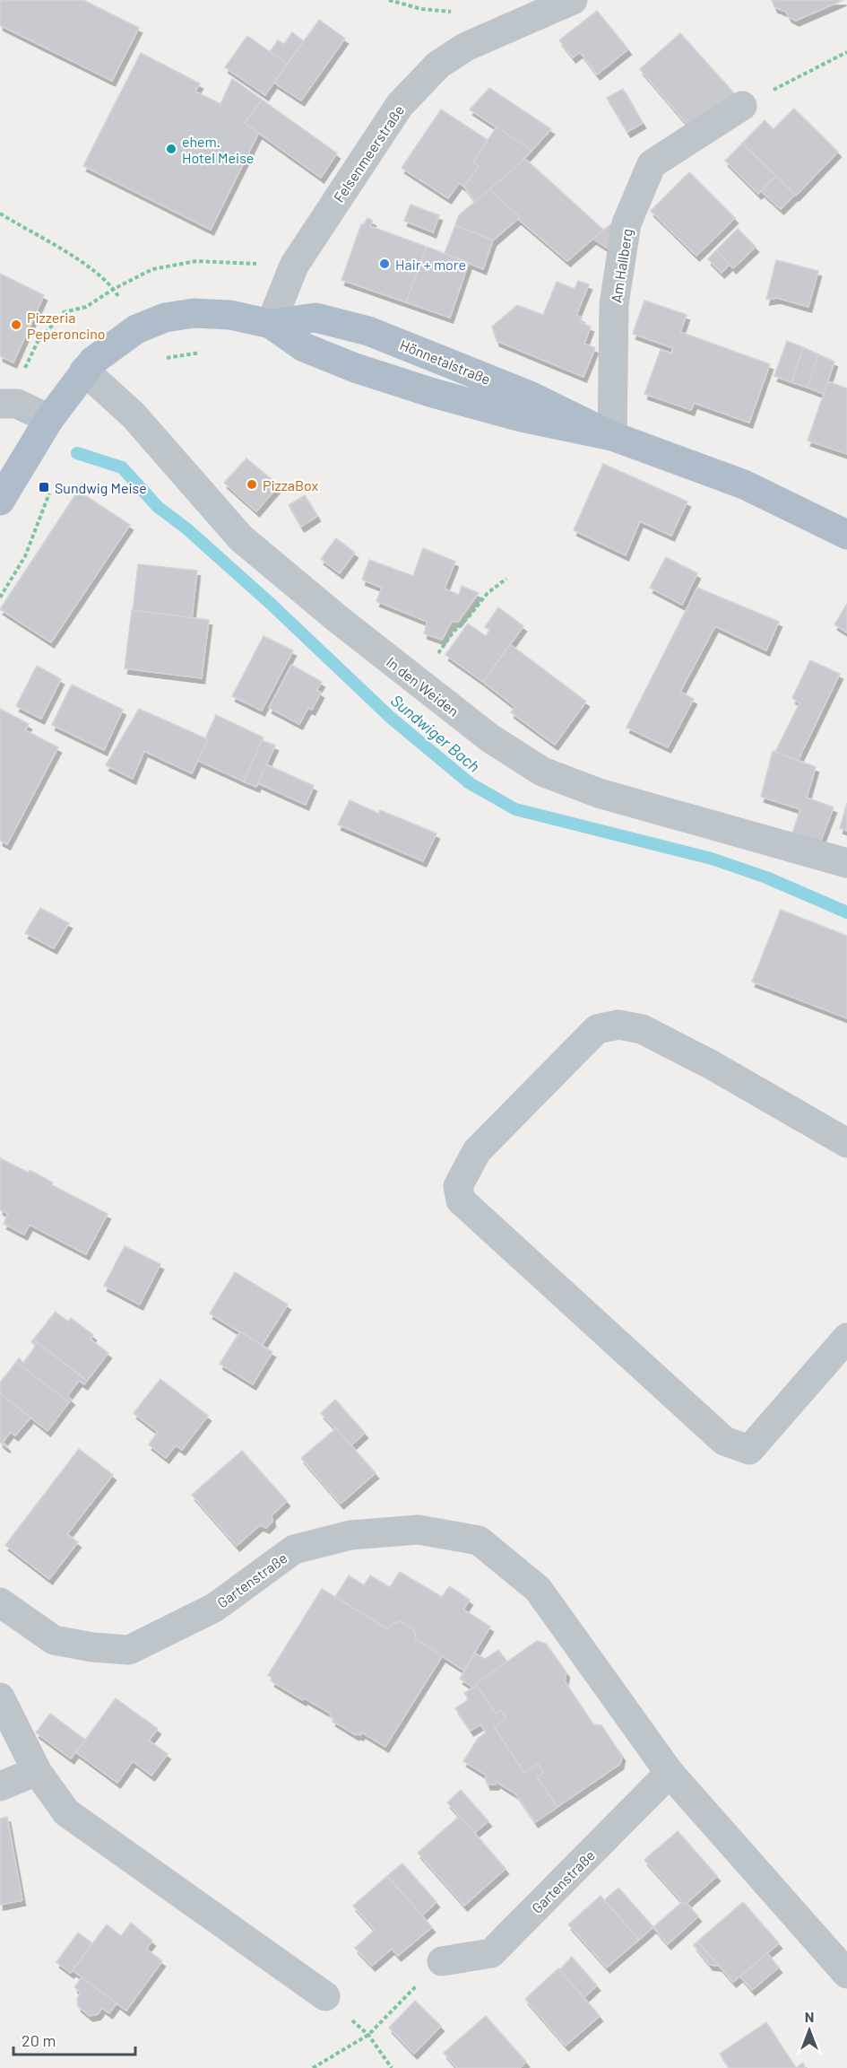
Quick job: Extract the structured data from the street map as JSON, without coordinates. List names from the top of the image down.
{
  "streets": {
    "main road": ["Hönnetalstraße"],
    "street": [
      "Felsenmeerstraße",
      "Am Hallberg",
      "In den Weiden",
      "Gartenstraße"
    ]
  },
  "crossings": [
    ["Felsenmeerstraße", "Hönnetalstraße"],
    ["Am Hallberg", "Hönnetalstraße"],
    ["Hönnetalstraße", "In den Weiden"]
  ],
  "water": ["Sundwiger Bach"],
  "places": {
    "other": [
      "ehem. Hotel Meise",
      "Hair + more",
      "Pizzeria Peperoncino",
      "PizzaBox"
    ],
    "transit": ["Sundwig Meise"]
  },
  "scale_bar": "20 m",
  "north": "top"
}
